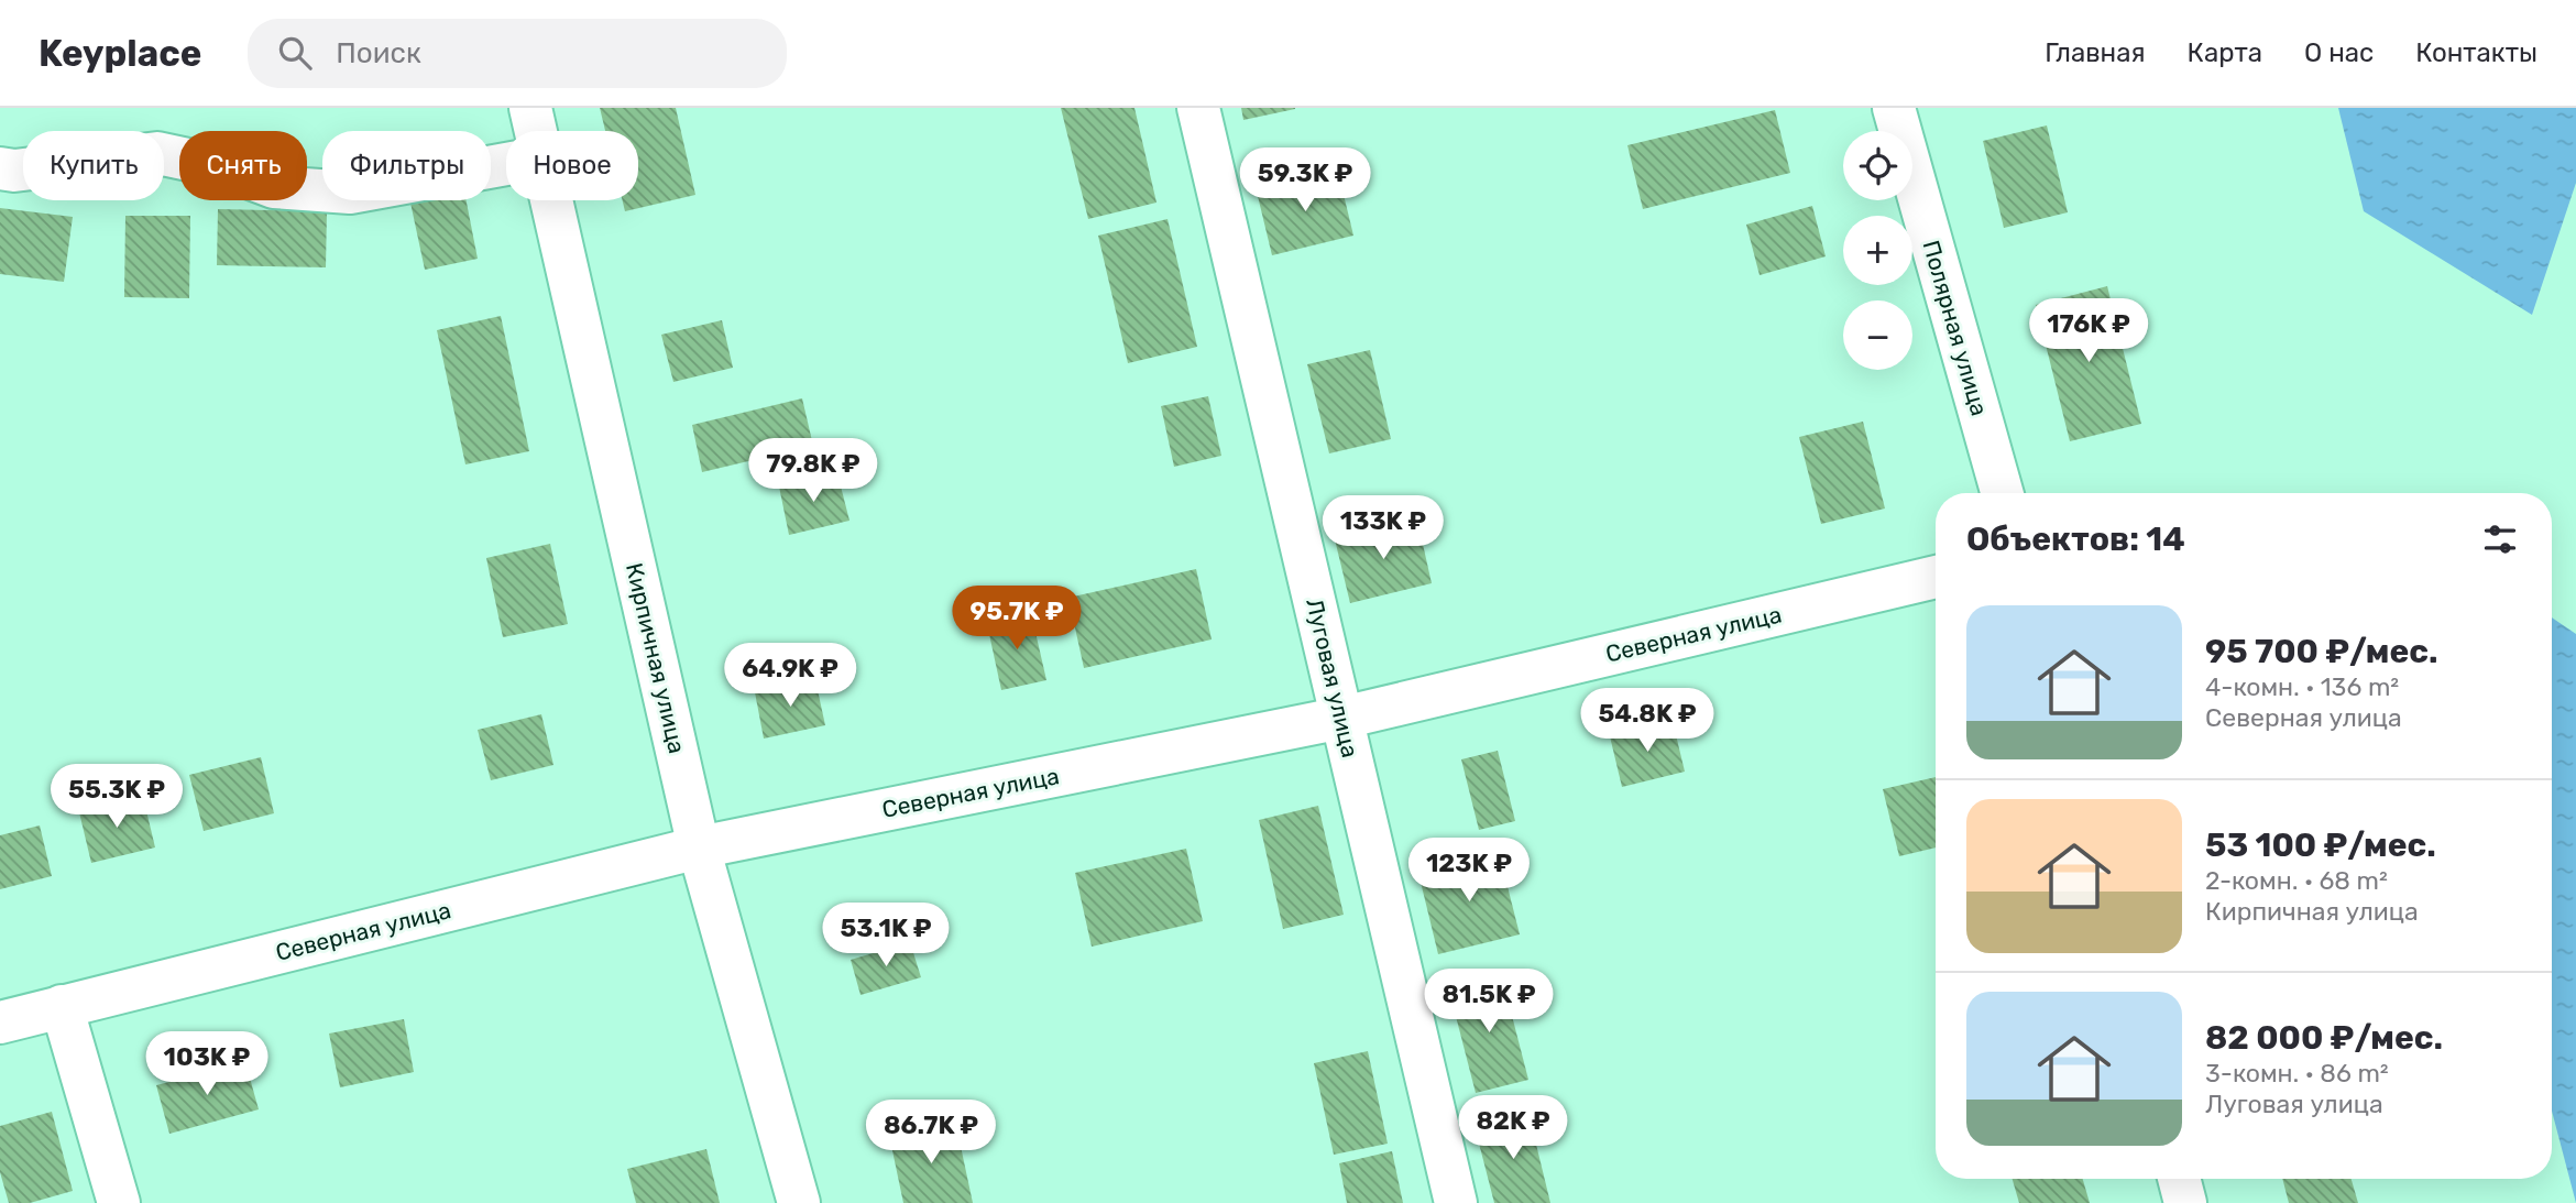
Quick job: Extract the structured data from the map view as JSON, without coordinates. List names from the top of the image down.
{
  "streets": {
    "street": [
      "Полярная улица",
      "Северная улица",
      "Кирпичная улица",
      "Луговая улица"
    ]
  },
  "crossings": [
    ["Северная улица", "Кирпичная улица"],
    ["Северная улица", "Луговая улица"]
  ],
  "page": {
    "header": "Keyplace",
    "search": "Поиск",
    "nav": [
      "Главная",
      "Карта",
      "О нас",
      "Контакты"
    ],
    "map_buttons": ["+", "−"],
    "chip": [
      "Купить",
      "Снять",
      "Фильтры",
      "Новое"
    ],
    "price": [
      "59.3K ₽",
      "176K ₽",
      "79.8K ₽",
      "133K ₽",
      "95.7K ₽",
      "64.9K ₽",
      "54.8K ₽",
      "55.3K ₽",
      "123K ₽",
      "53.1K ₽",
      "81.5K ₽",
      "103K ₽",
      "82K ₽",
      "86.7K ₽"
    ],
    "heading": "Объектов: 14",
    "list": [
      {
        "name": "95 700 ₽/мес.",
        "note": "4-комн. · 136 m² · Северная улица"
      },
      {
        "name": "53 100 ₽/мес.",
        "note": "2-комн. · 68 m² · Кирпичная улица"
      },
      {
        "name": "82 000 ₽/мес.",
        "note": "3-комн. · 86 m² · Луговая улица"
      }
    ]
  }
}
